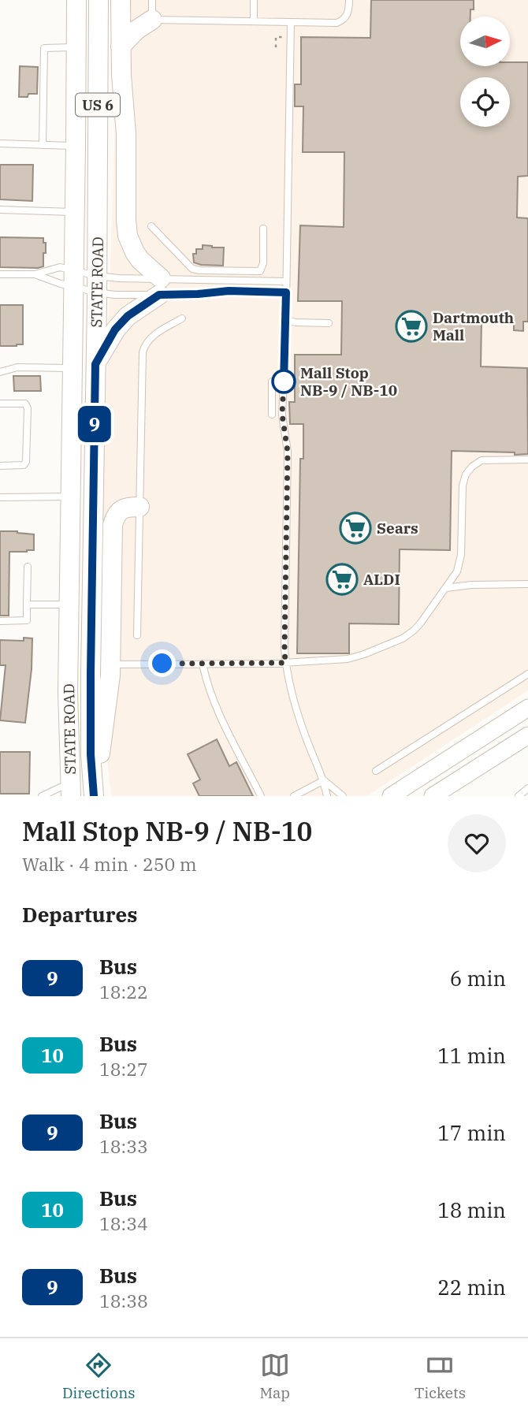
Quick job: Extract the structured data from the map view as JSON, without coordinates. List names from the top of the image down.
{
  "streets": {
    "main road": ["US 6", "STATE ROAD"]
  },
  "places": {
    "supermarket": ["Dartmouth Mall", "Sears", "ALDI"],
    "other": ["Mall Stop NB-9 / NB-10"]
  },
  "lines": ["bus line 9"],
  "north": "right",
  "page": {
    "on_map": "9",
    "heading": [
      ["Mall Stop NB-9 / NB-10", "Walk · 4 min · 250 m"],
      "Departures"
    ],
    "list": [
      {
        "mark": "9",
        "name": "Bus",
        "note": "18:22",
        "value": "6 min"
      },
      {
        "mark": "10",
        "name": "Bus",
        "note": "18:27",
        "value": "11 min"
      },
      {
        "mark": "9",
        "name": "Bus",
        "note": "18:33",
        "value": "17 min"
      },
      {
        "mark": "10",
        "name": "Bus",
        "note": "18:34",
        "value": "18 min"
      },
      {
        "mark": "9",
        "name": "Bus",
        "note": "18:38",
        "value": "22 min"
      }
    ],
    "tabs": ["Directions", "Map", "Tickets"]
  }
}
